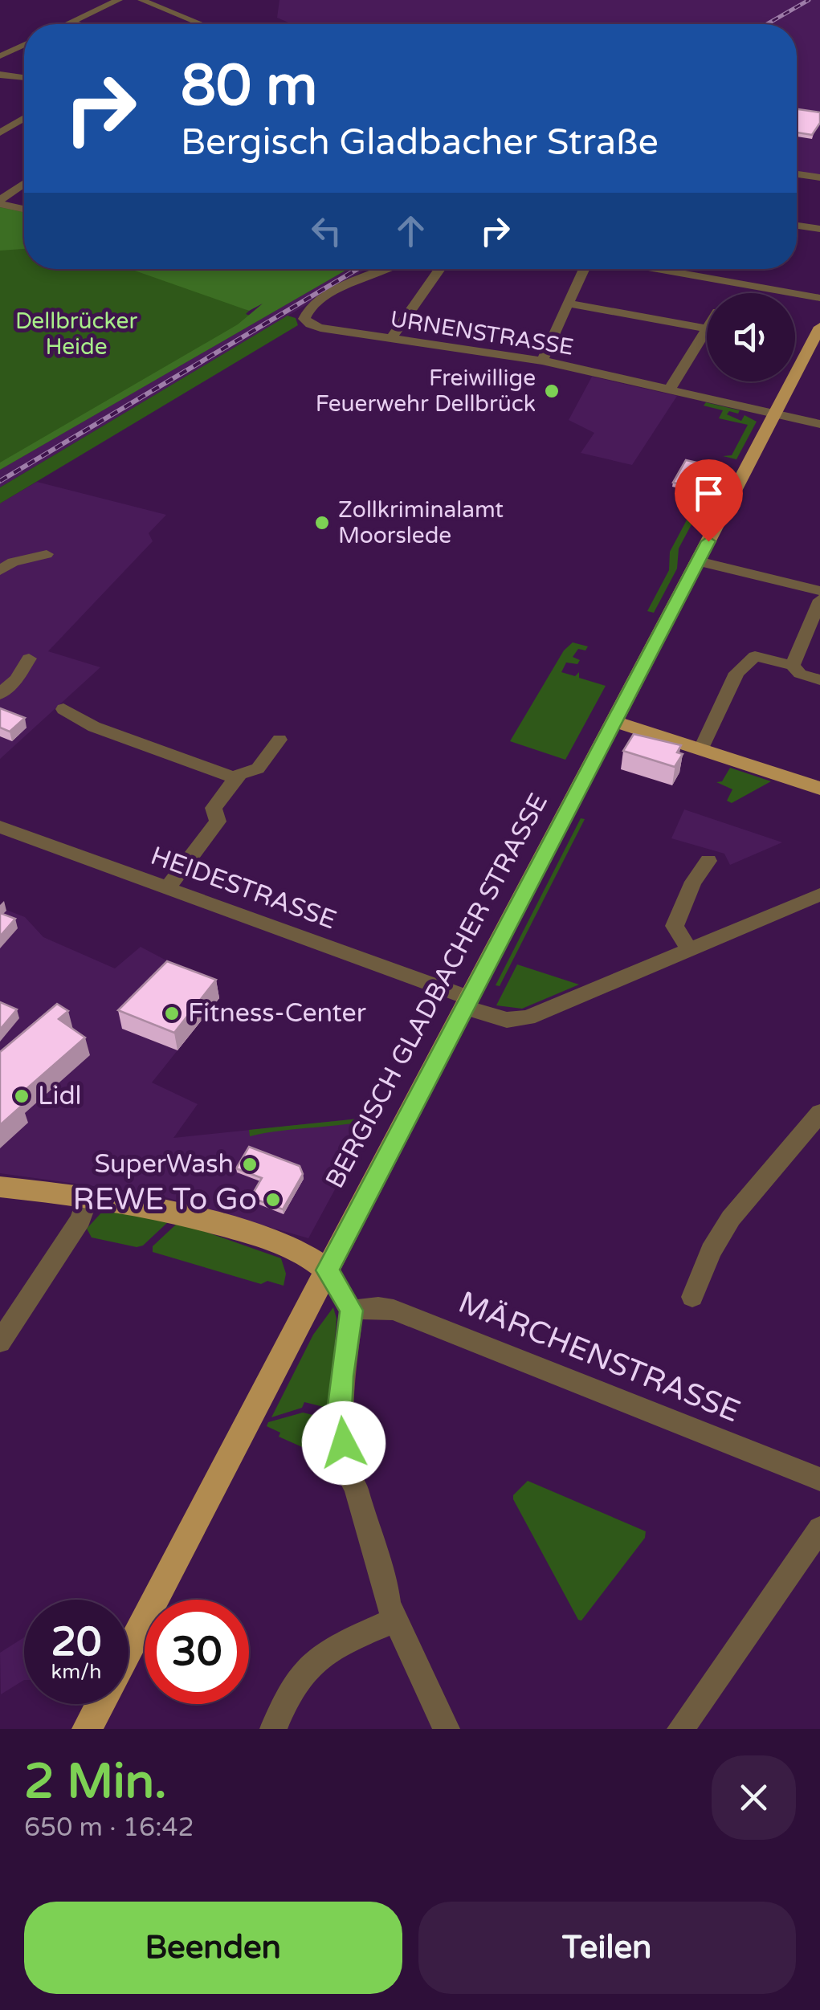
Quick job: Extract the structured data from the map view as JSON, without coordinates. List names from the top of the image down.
{
  "streets": {
    "main road": ["BERGISCH GLADBACHER STRASSE"],
    "street": ["URNENSTRASSE", "HEIDESTRASSE", "MÄRCHENSTRASSE"]
  },
  "crossings": [
    ["URNENSTRASSE", "BERGISCH GLADBACHER STRASSE"],
    ["HEIDESTRASSE", "BERGISCH GLADBACHER STRASSE"]
  ],
  "parks": ["Dellbrücker Heide"],
  "places": [
    "Freiwillige Feuerwehr Dellbrück",
    "Zollkriminalamt Moorslede",
    "Fitness-Center",
    "Lidl",
    "SuperWash",
    "REWE To Go"
  ],
  "page": {
    "turn": ["80 m", "Bergisch Gladbacher Straße"],
    "speed": "20 km/h",
    "limit": "30",
    "heading": ["2 Min.", "650 m · 16:42"],
    "buttons": ["Beenden", "Teilen"]
  }
}
